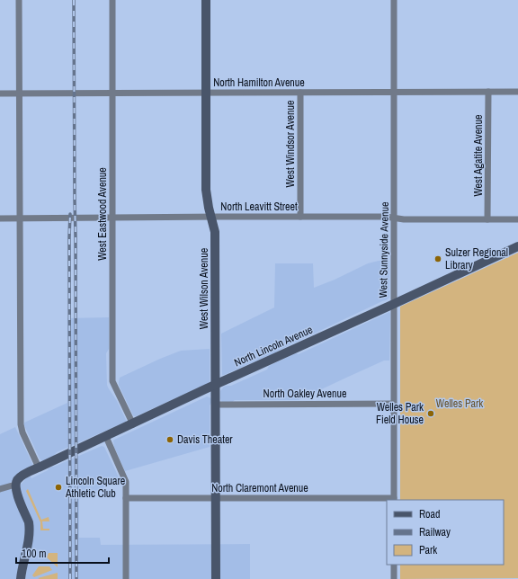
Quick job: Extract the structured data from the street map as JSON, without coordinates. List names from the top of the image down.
{
  "streets": {
    "main road": ["West Wilson Avenue", "North Lincoln Avenue"],
    "street": [
      "North Hamilton Avenue",
      "West Windsor Avenue",
      "West Agatite Avenue",
      "North Leavitt Street",
      "West Eastwood Avenue",
      "West Sunnyside Avenue",
      "North Oakley Avenue",
      "North Claremont Avenue"
    ]
  },
  "crossings": [
    ["North Hamilton Avenue", "West Windsor Avenue"],
    ["North Hamilton Avenue", "West Agatite Avenue"],
    ["North Hamilton Avenue", "West Eastwood Avenue"],
    ["North Hamilton Avenue", "West Sunnyside Avenue"],
    ["North Hamilton Avenue", "West Wilson Avenue"],
    ["West Windsor Avenue", "North Leavitt Street"],
    ["West Agatite Avenue", "North Leavitt Street"],
    ["North Leavitt Street", "West Eastwood Avenue"],
    ["North Leavitt Street", "West Sunnyside Avenue"],
    ["North Leavitt Street", "West Wilson Avenue"],
    ["West Eastwood Avenue", "North Lincoln Avenue"],
    ["West Sunnyside Avenue", "North Lincoln Avenue"],
    ["West Sunnyside Avenue", "North Oakley Avenue"],
    ["West Sunnyside Avenue", "North Claremont Avenue"],
    ["West Wilson Avenue", "North Lincoln Avenue"],
    ["West Wilson Avenue", "North Oakley Avenue"],
    ["West Wilson Avenue", "North Claremont Avenue"]
  ],
  "parks": ["Welles Park"],
  "places": [
    "Sulzer Regional Library",
    "Welles Park Field House",
    "Davis Theater",
    "Lincoln Square Athletic Club"
  ],
  "legend": ["Road", "Railway", "Park"],
  "scale_bar": "100 m"
}
